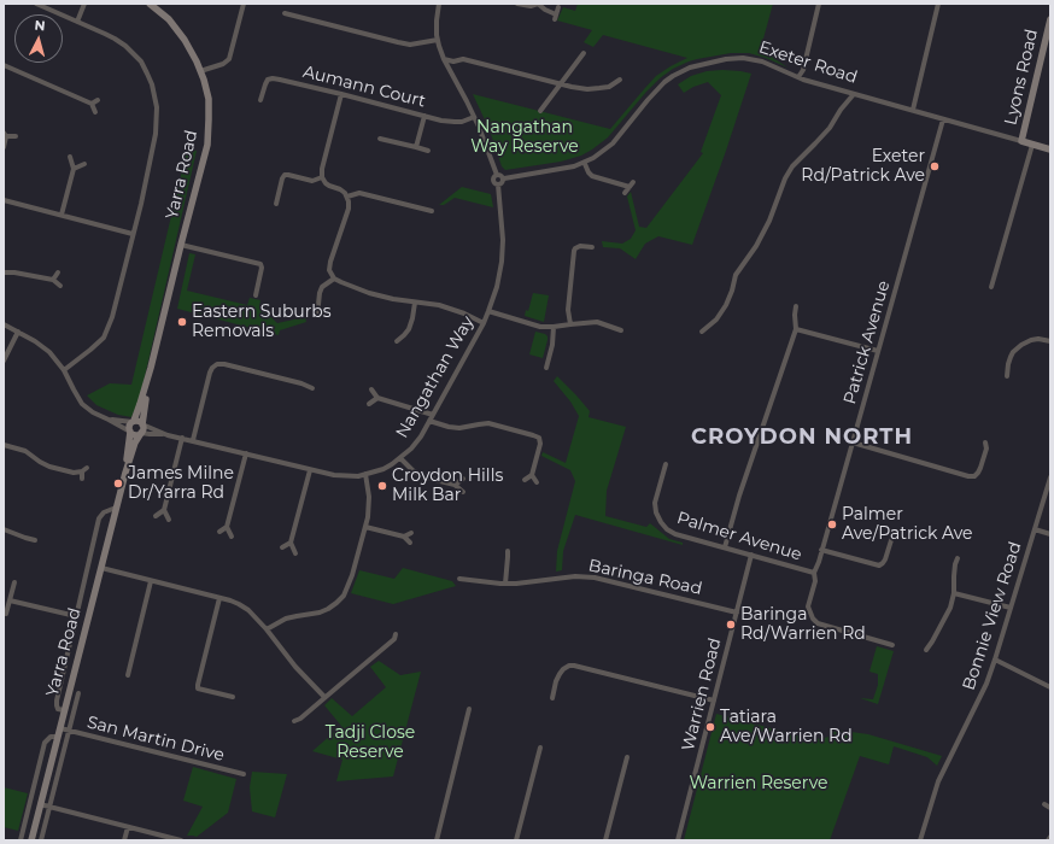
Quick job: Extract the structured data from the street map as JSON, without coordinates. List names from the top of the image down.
{
  "streets": {
    "main road": ["Exeter Road", "Lyons Road", "Yarra Road"],
    "street": [
      "Aumann Court",
      "Patrick Avenue",
      "Nangathan Way",
      "Palmer Avenue",
      "Baringa Road",
      "Bonnie View Road",
      "Warrien Road",
      "San Martin Drive"
    ]
  },
  "crossings": [
    ["Exeter Road", "Lyons Road"],
    ["Exeter Road", "Patrick Avenue"],
    ["Exeter Road", "Nangathan Way"],
    ["Yarra Road", "Nangathan Way"],
    ["Yarra Road", "San Martin Drive"],
    ["Patrick Avenue", "Palmer Avenue"],
    ["Palmer Avenue", "Warrien Road"],
    ["Baringa Road", "Warrien Road"]
  ],
  "districts": ["CROYDON NORTH"],
  "parks": ["Nangathan Way Reserve", "Tadji Close Reserve", "Warrien Reserve"],
  "places": [
    "Exeter Rd/Patrick Ave",
    "Eastern Suburbs Removals",
    "James Milne Dr/Yarra Rd",
    "Croydon Hills Milk Bar",
    "Palmer Ave/Patrick Ave",
    "Baringa Rd/Warrien Rd",
    "Tatiara Ave/Warrien Rd"
  ],
  "north": "top"
}
